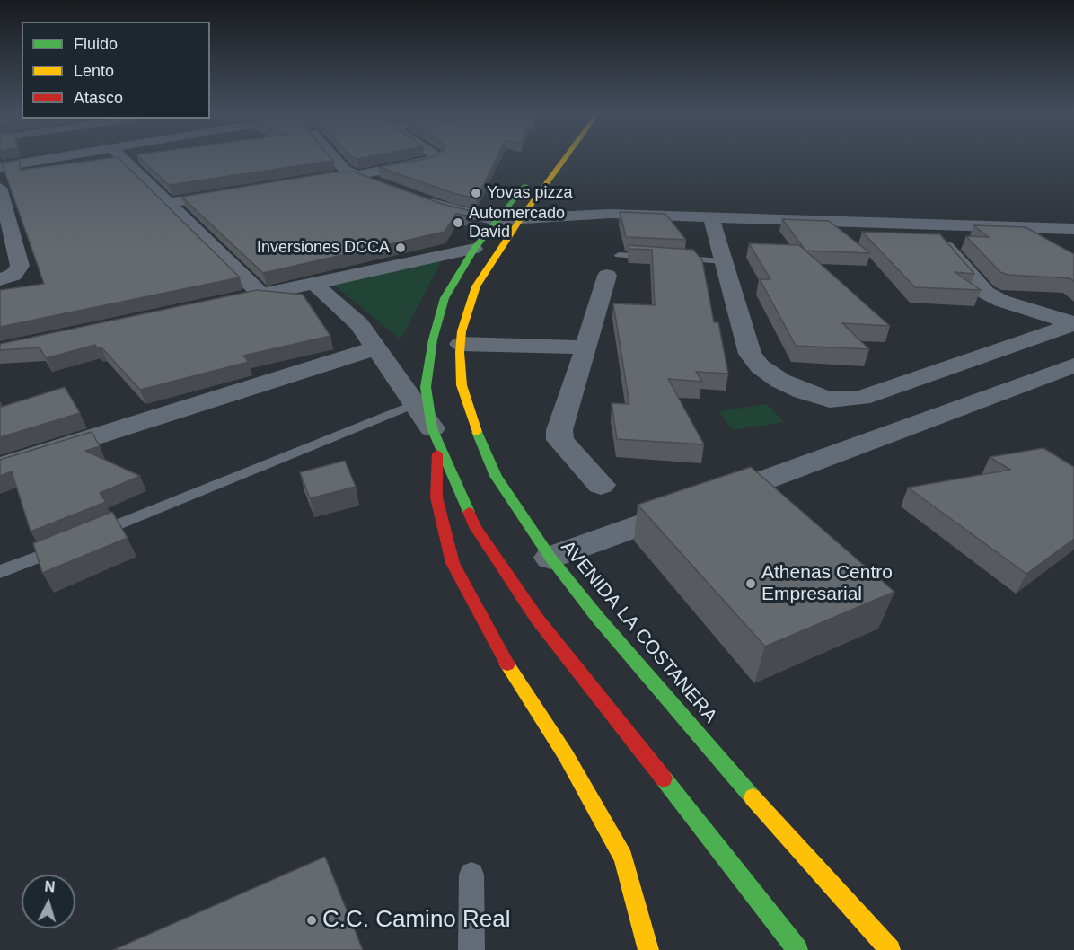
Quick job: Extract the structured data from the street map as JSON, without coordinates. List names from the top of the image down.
{
  "streets": {
    "street": ["AVENIDA LA COSTANERA"]
  },
  "places": [
    "Yovas pizza",
    "Automercado David",
    "Inversiones DCCA",
    "Athenas Centro Empresarial",
    "C.C. Camino Real"
  ],
  "legend": ["Fluido", "Lento", "Atasco"],
  "north": "top"
}
